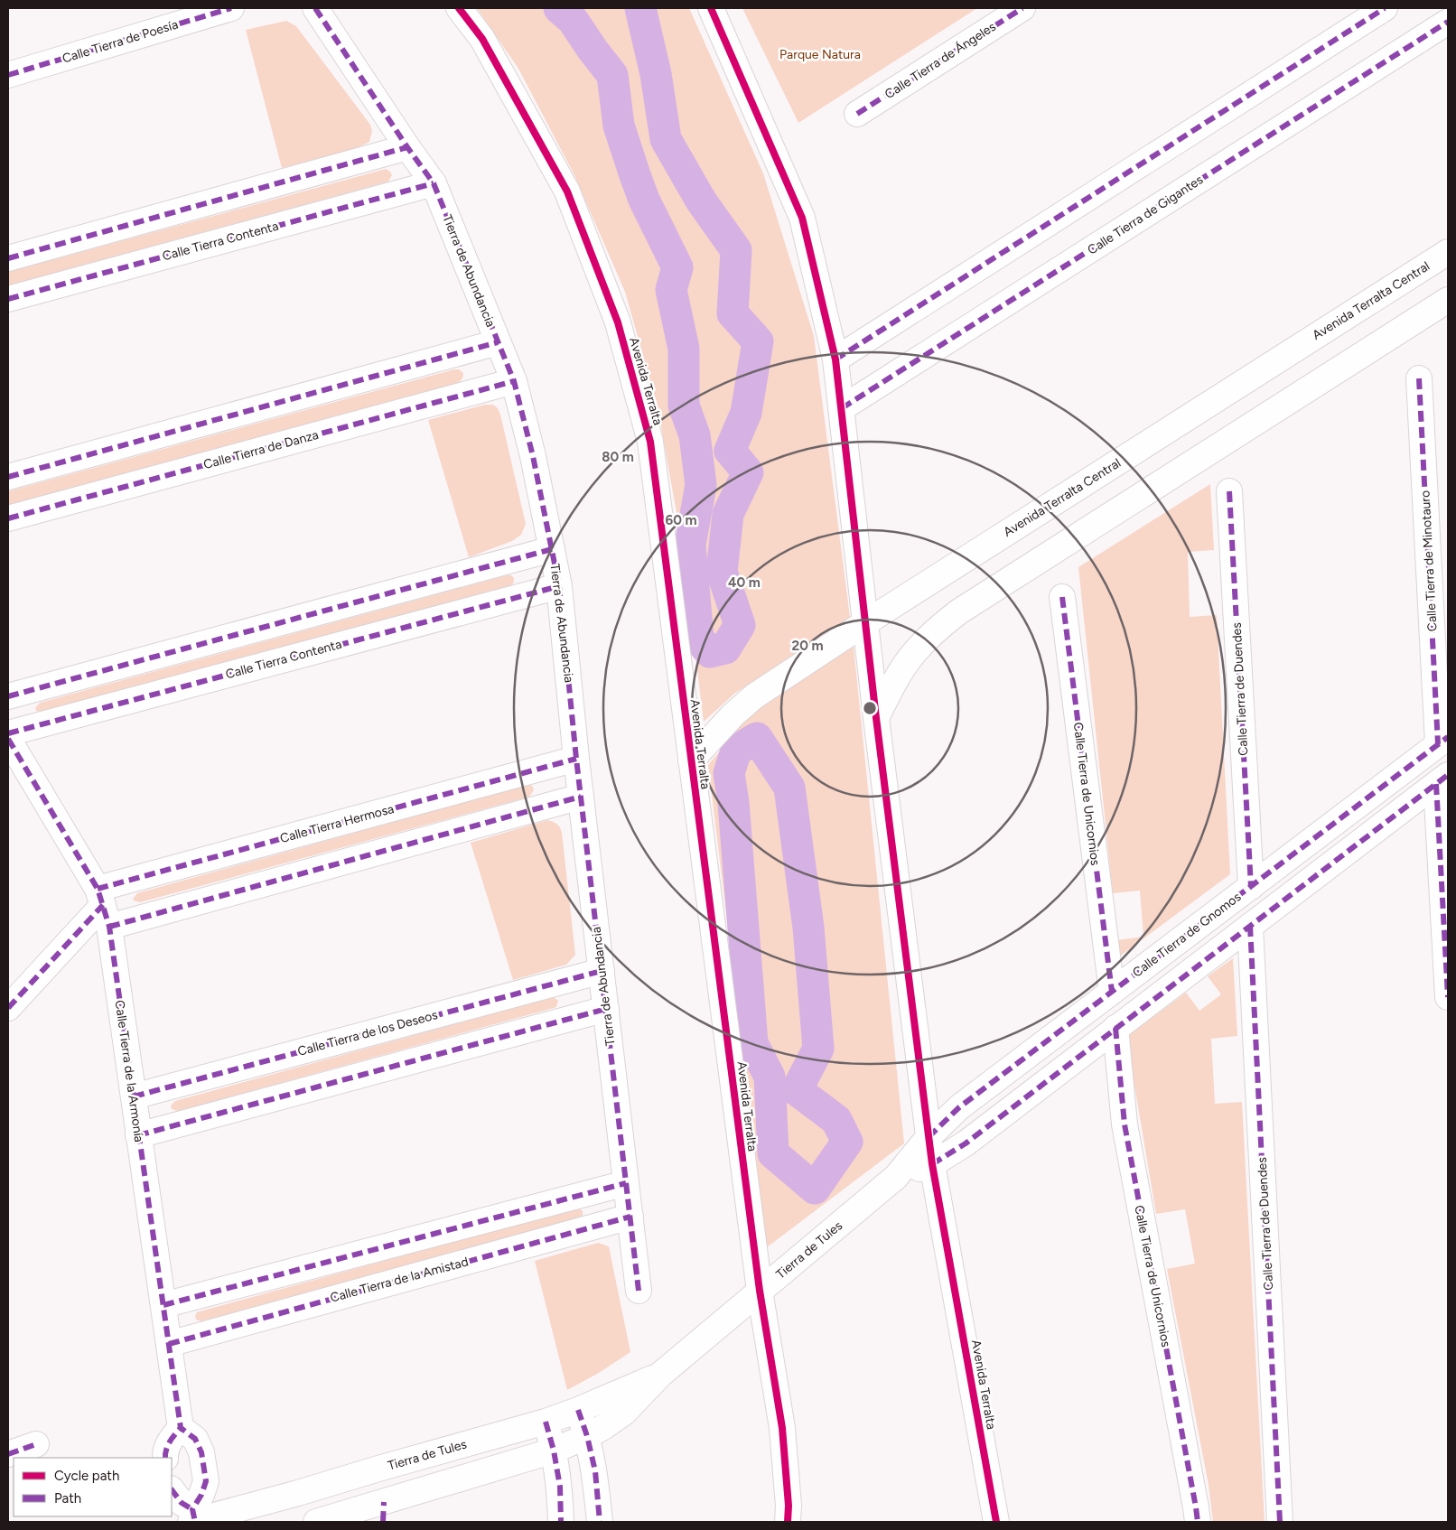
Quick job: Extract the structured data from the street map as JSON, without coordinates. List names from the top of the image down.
{
  "streets": {
    "street": [
      "Calle Tierra de Poesía",
      "Calle Tierra de Ángeles",
      "Calle Tierra de Gigantes",
      "Calle Tierra Contenta",
      "Tierra de Abundancia",
      "Avenida Terralta Central",
      "Avenida Terralta",
      "Calle Tierra de Danza",
      "Calle Tierra de Minotauro",
      "Calle Tierra de Duendes",
      "Calle Tierra de Unicornios",
      "Calle Tierra Hermosa",
      "Calle Tierra de Gnomos",
      "Calle Tierra de los Deseos",
      "Calle Tierra de la Armonía",
      "Tierra de Tules",
      "Calle Tierra de la Amistad"
    ]
  },
  "crossings": [
    ["Calle Tierra de Gigantes", "Avenida Terralta"],
    ["Calle Tierra Contenta", "Tierra de Abundancia"],
    ["Tierra de Abundancia", "Calle Tierra de Danza"],
    ["Tierra de Abundancia", "Calle Tierra Hermosa"],
    ["Tierra de Abundancia", "Calle Tierra de los Deseos"],
    ["Tierra de Abundancia", "Calle Tierra de la Amistad"],
    ["Avenida Terralta Central", "Avenida Terralta"],
    ["Avenida Terralta", "Calle Tierra de Gnomos"],
    ["Avenida Terralta", "Tierra de Tules"],
    ["Calle Tierra de Minotauro", "Calle Tierra de Gnomos"],
    ["Calle Tierra de Duendes", "Calle Tierra de Gnomos"],
    ["Calle Tierra de Unicornios", "Calle Tierra de Gnomos"],
    ["Calle Tierra Hermosa", "Calle Tierra de la Armonía"],
    ["Calle Tierra de Gnomos", "Tierra de Tules"],
    ["Calle Tierra de los Deseos", "Calle Tierra de la Armonía"],
    ["Calle Tierra de la Armonía", "Calle Tierra de la Amistad"]
  ],
  "parks": ["Parque Natura"],
  "legend": ["Cycle path", "Path"],
  "rings": [
    "80 m",
    "60 m",
    "40 m",
    "20 m"
  ]
}
